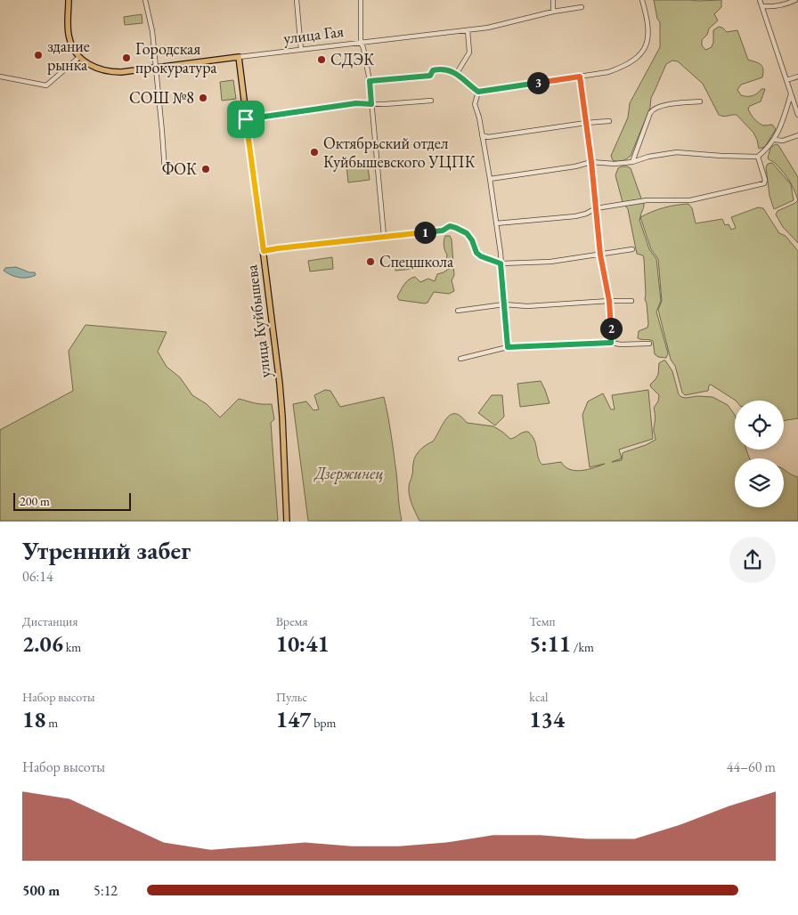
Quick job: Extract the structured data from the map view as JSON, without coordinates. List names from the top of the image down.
{
  "streets": {
    "main road": ["улица Гая", "улица Куйбышева"]
  },
  "crossings": [
    ["улица Гая", "улица Куйбышева"]
  ],
  "parks": ["Дзержинец"],
  "places": [
    "здание рынка",
    "Городская прокуратура",
    "СДЭК",
    "СОШ №8",
    "Октябрьский отдел Куйбышевского УЦПК",
    "ФОК",
    "Спецшкола"
  ],
  "scale_bar": "200 m",
  "page": {
    "pins": ["3", "1", "2"],
    "scale": "200 m",
    "heading": ["Утренний забег", "06:14"],
    "stats": [
      ["Дистанция", "2.06 km"],
      ["Время", "10:41"],
      ["Темп", "5:11 /km"],
      ["Набор высоты", "18 m"],
      ["Пульс", "147 bpm"],
      ["kcal", "134"]
    ],
    "chart": ["Набор высоты", "44–60 m"],
    "list": [
      {
        "name": "500 m",
        "note": "5:12"
      }
    ]
  }
}
